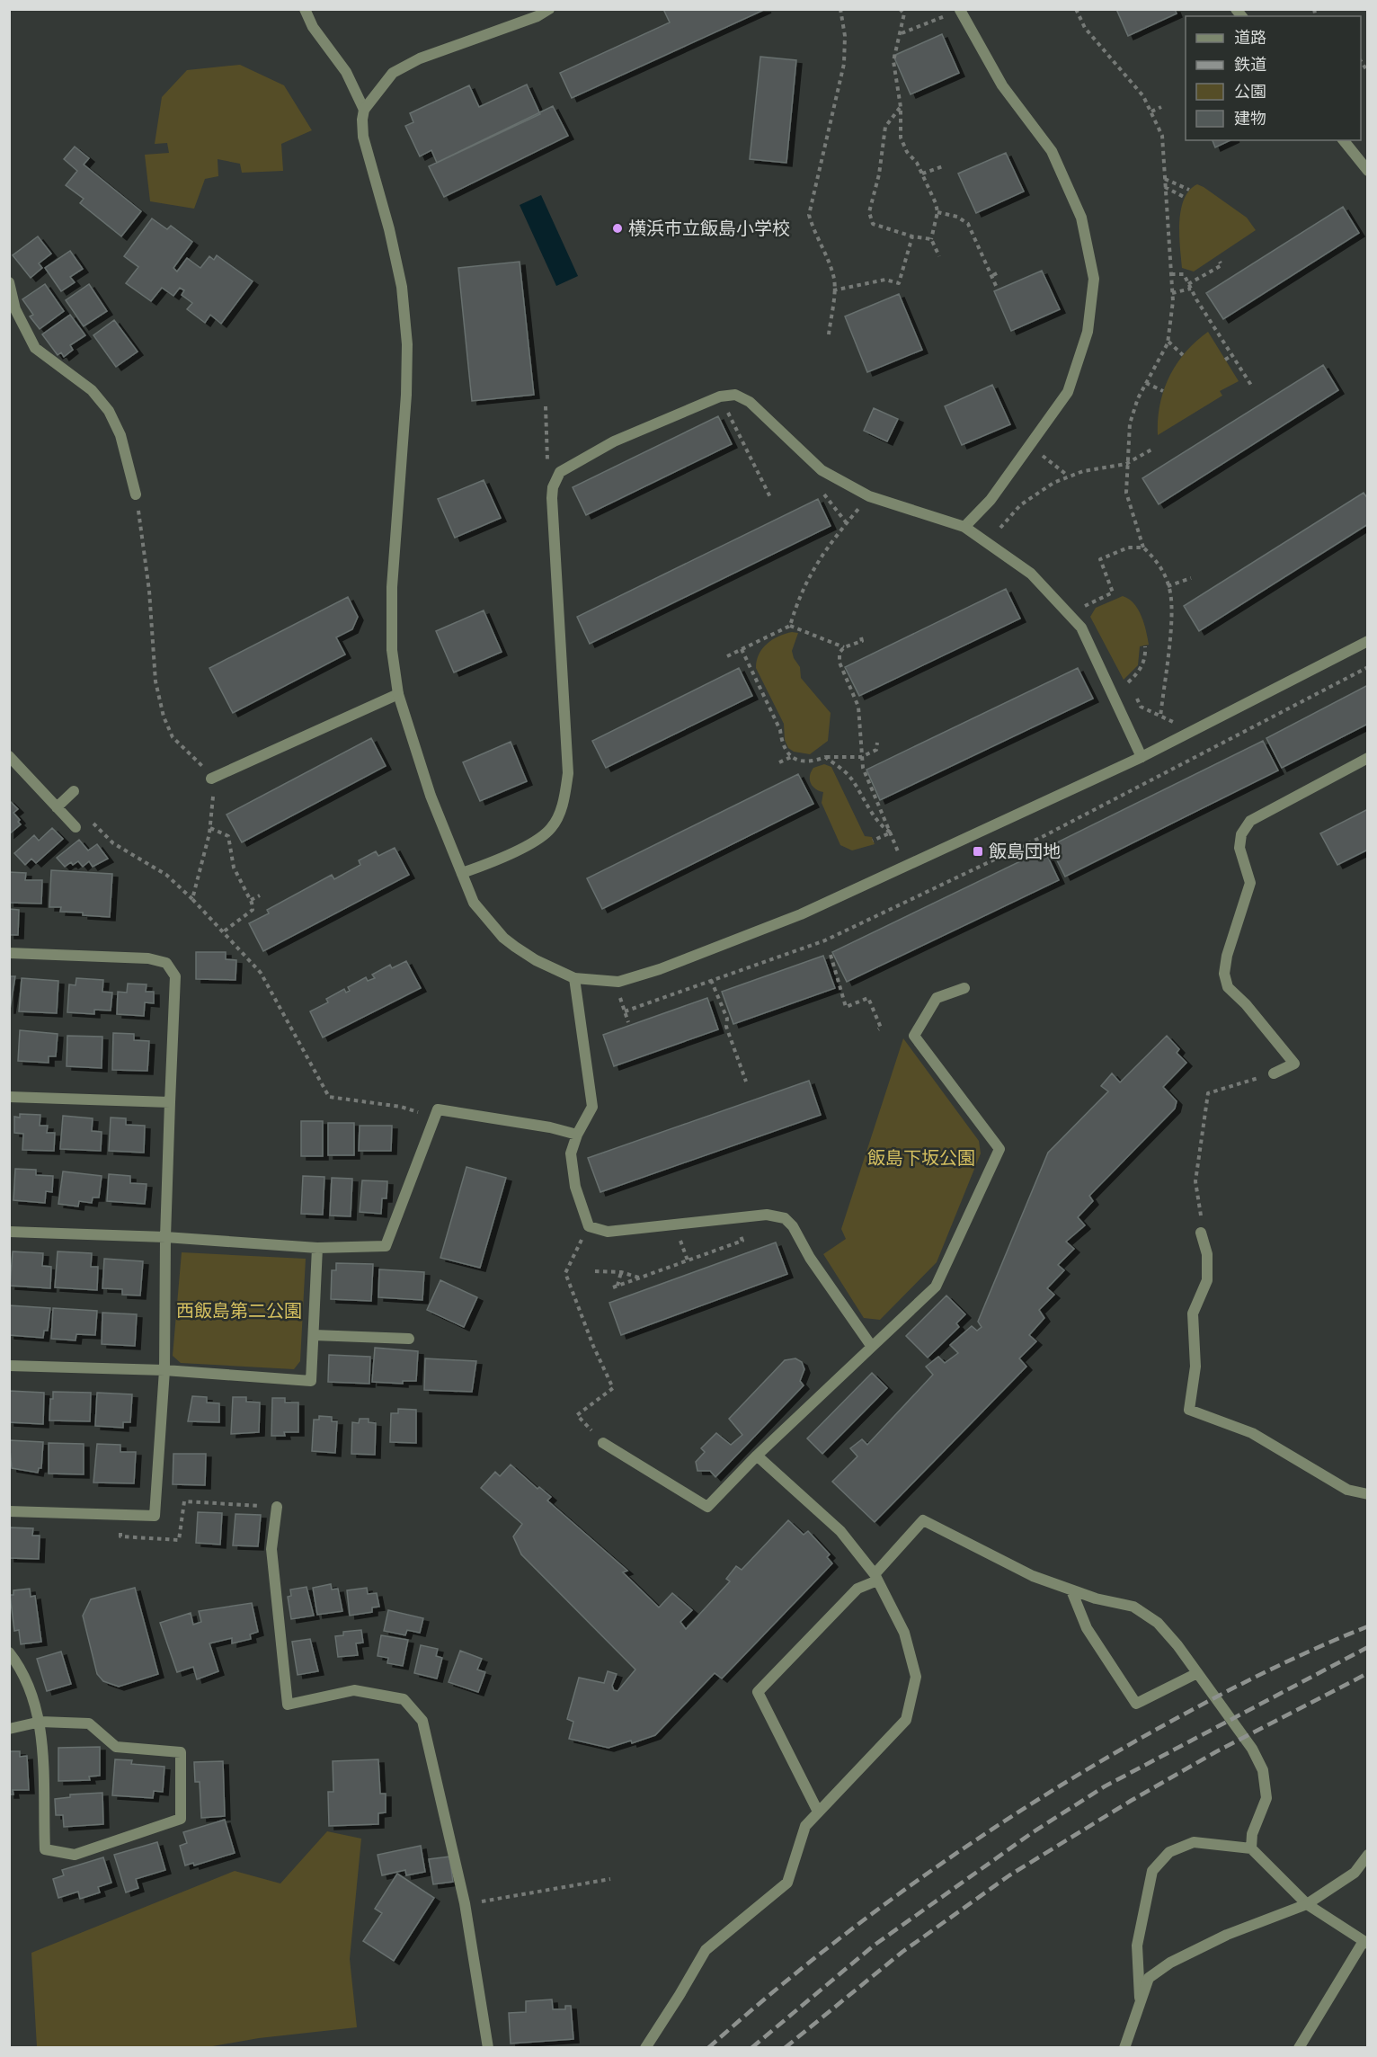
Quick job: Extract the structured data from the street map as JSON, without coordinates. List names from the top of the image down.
{
  "parks": ["飯島下坂公園", "西飯島第二公園"],
  "places": {
    "other": ["横浜市立飯島小学校"],
    "transit": ["飯島団地"]
  },
  "legend": [
    "道路",
    "鉄道",
    "公園",
    "建物"
  ]
}
